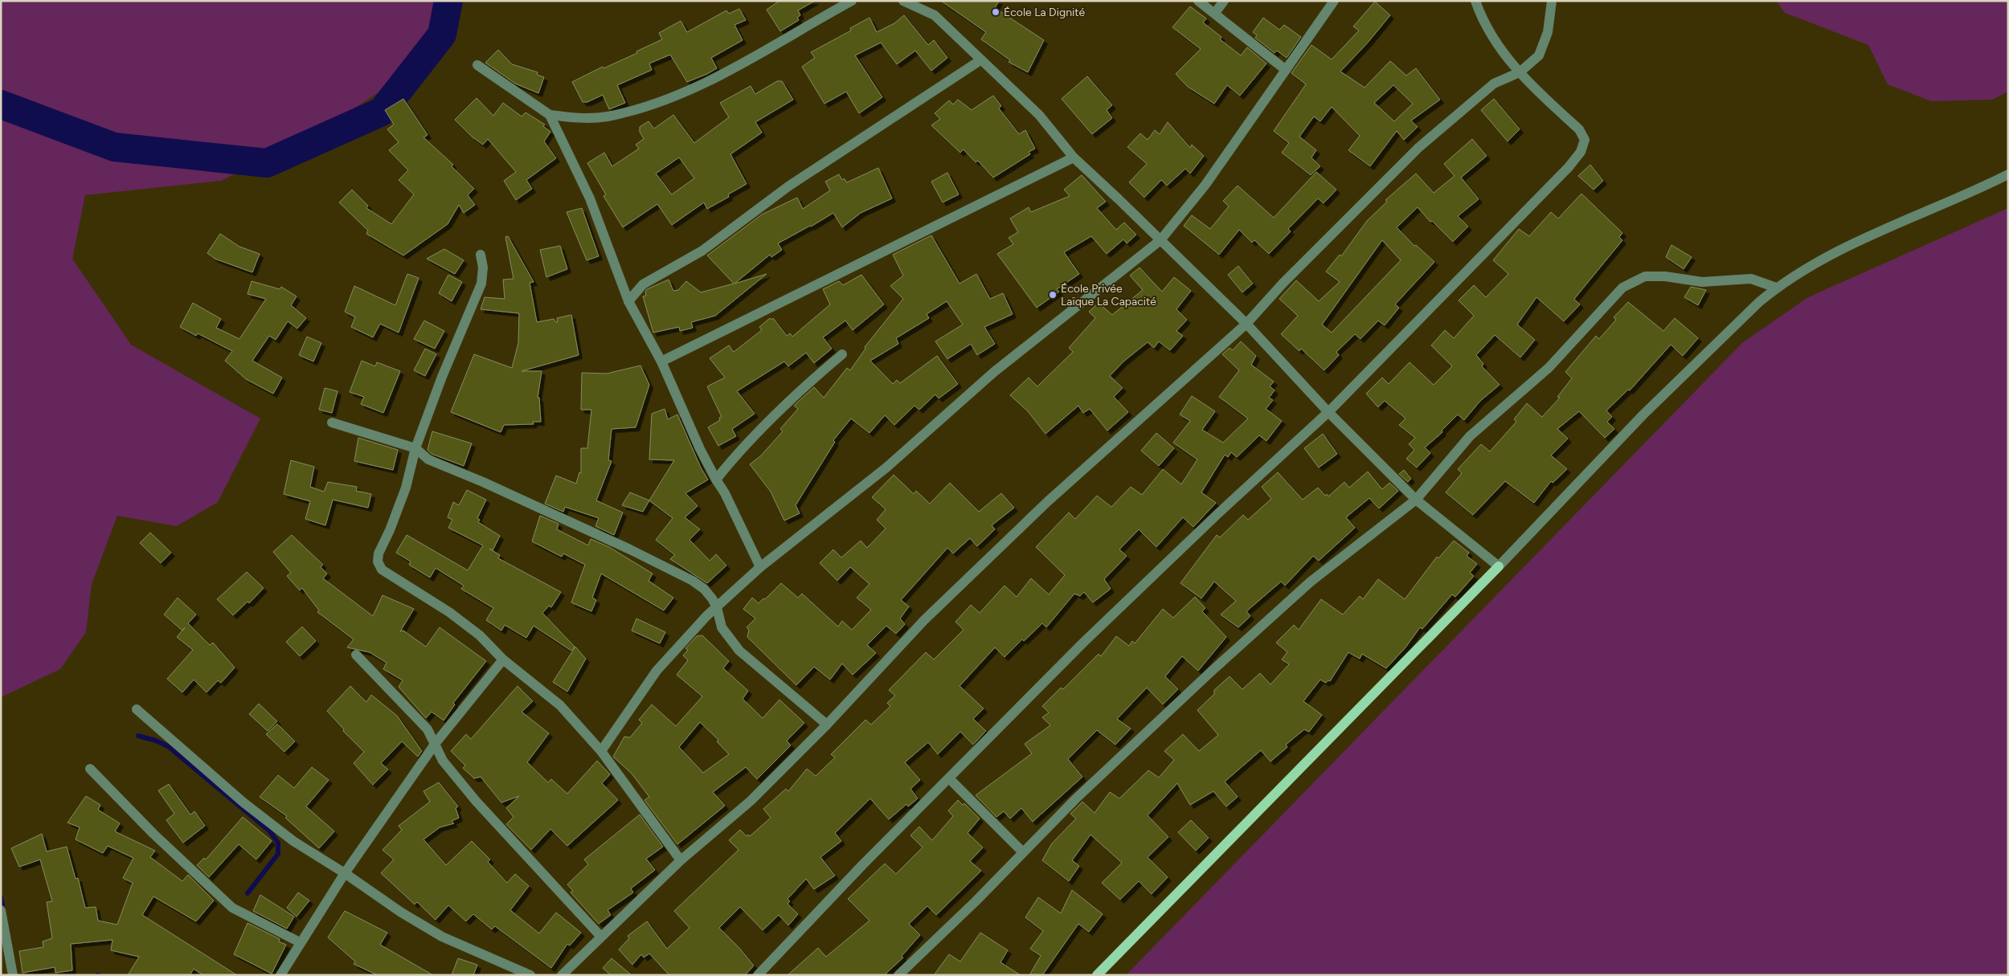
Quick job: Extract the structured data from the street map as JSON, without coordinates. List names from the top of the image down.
{
  "places": ["École La Dignité", "École Privée Laïque La Capacité"]
}
